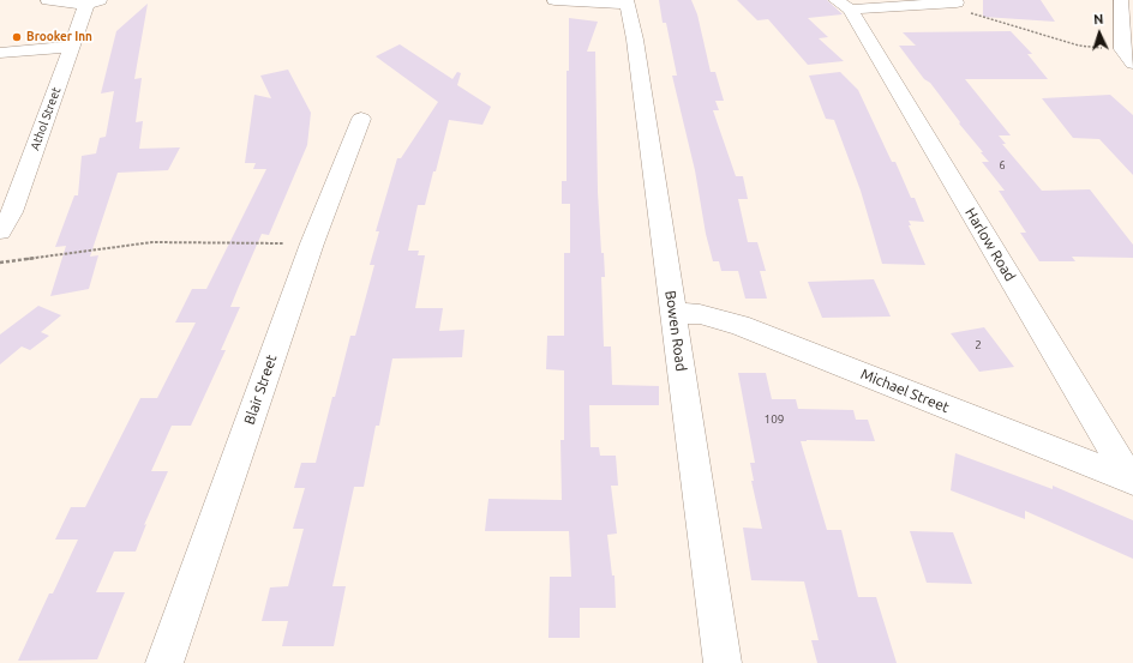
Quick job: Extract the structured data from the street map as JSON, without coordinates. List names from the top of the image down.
{
  "streets": {
    "street": [
      "Athol Street",
      "Harlow Road",
      "Bowen Road",
      "Blair Street",
      "Michael Street"
    ]
  },
  "crossings": [
    ["Harlow Road", "Michael Street"],
    ["Bowen Road", "Michael Street"]
  ],
  "places": ["Brooker Inn"],
  "house_numbers": ["6", "2", "109"],
  "north": "top"
}
